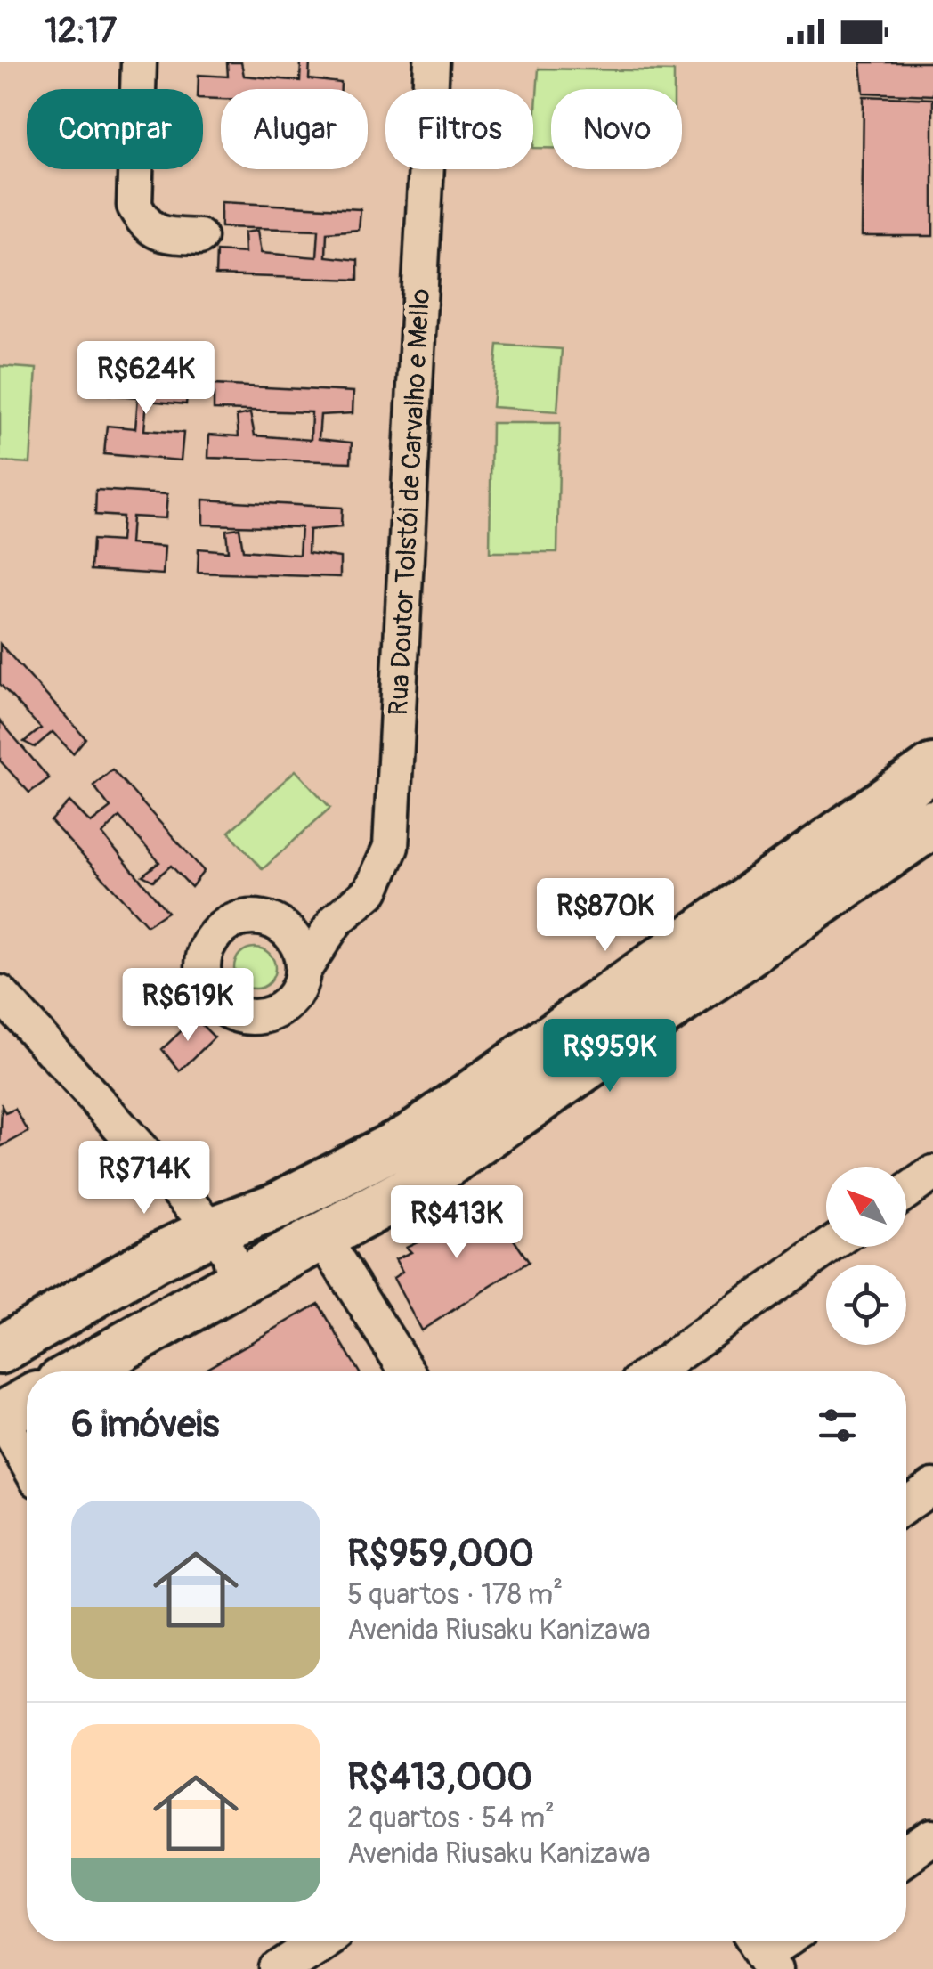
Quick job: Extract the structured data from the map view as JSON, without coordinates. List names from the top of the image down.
{
  "streets": {
    "street": ["Rua Doutor Tolstói de Carvalho e Mello"]
  },
  "north": "top left",
  "page": {
    "status": "12:17",
    "chip": [
      "Comprar",
      "Alugar",
      "Filtros",
      "Novo"
    ],
    "price": [
      "R$624K",
      "R$870K",
      "R$619K",
      "R$959K",
      "R$714K",
      "R$413K"
    ],
    "heading": "6 imóveis",
    "list": [
      {
        "name": "R$959,000",
        "note": "5 quartos · 178 m² · Avenida Riusaku Kanizawa"
      },
      {
        "name": "R$413,000",
        "note": "2 quartos · 54 m² · Avenida Riusaku Kanizawa"
      }
    ]
  }
}
